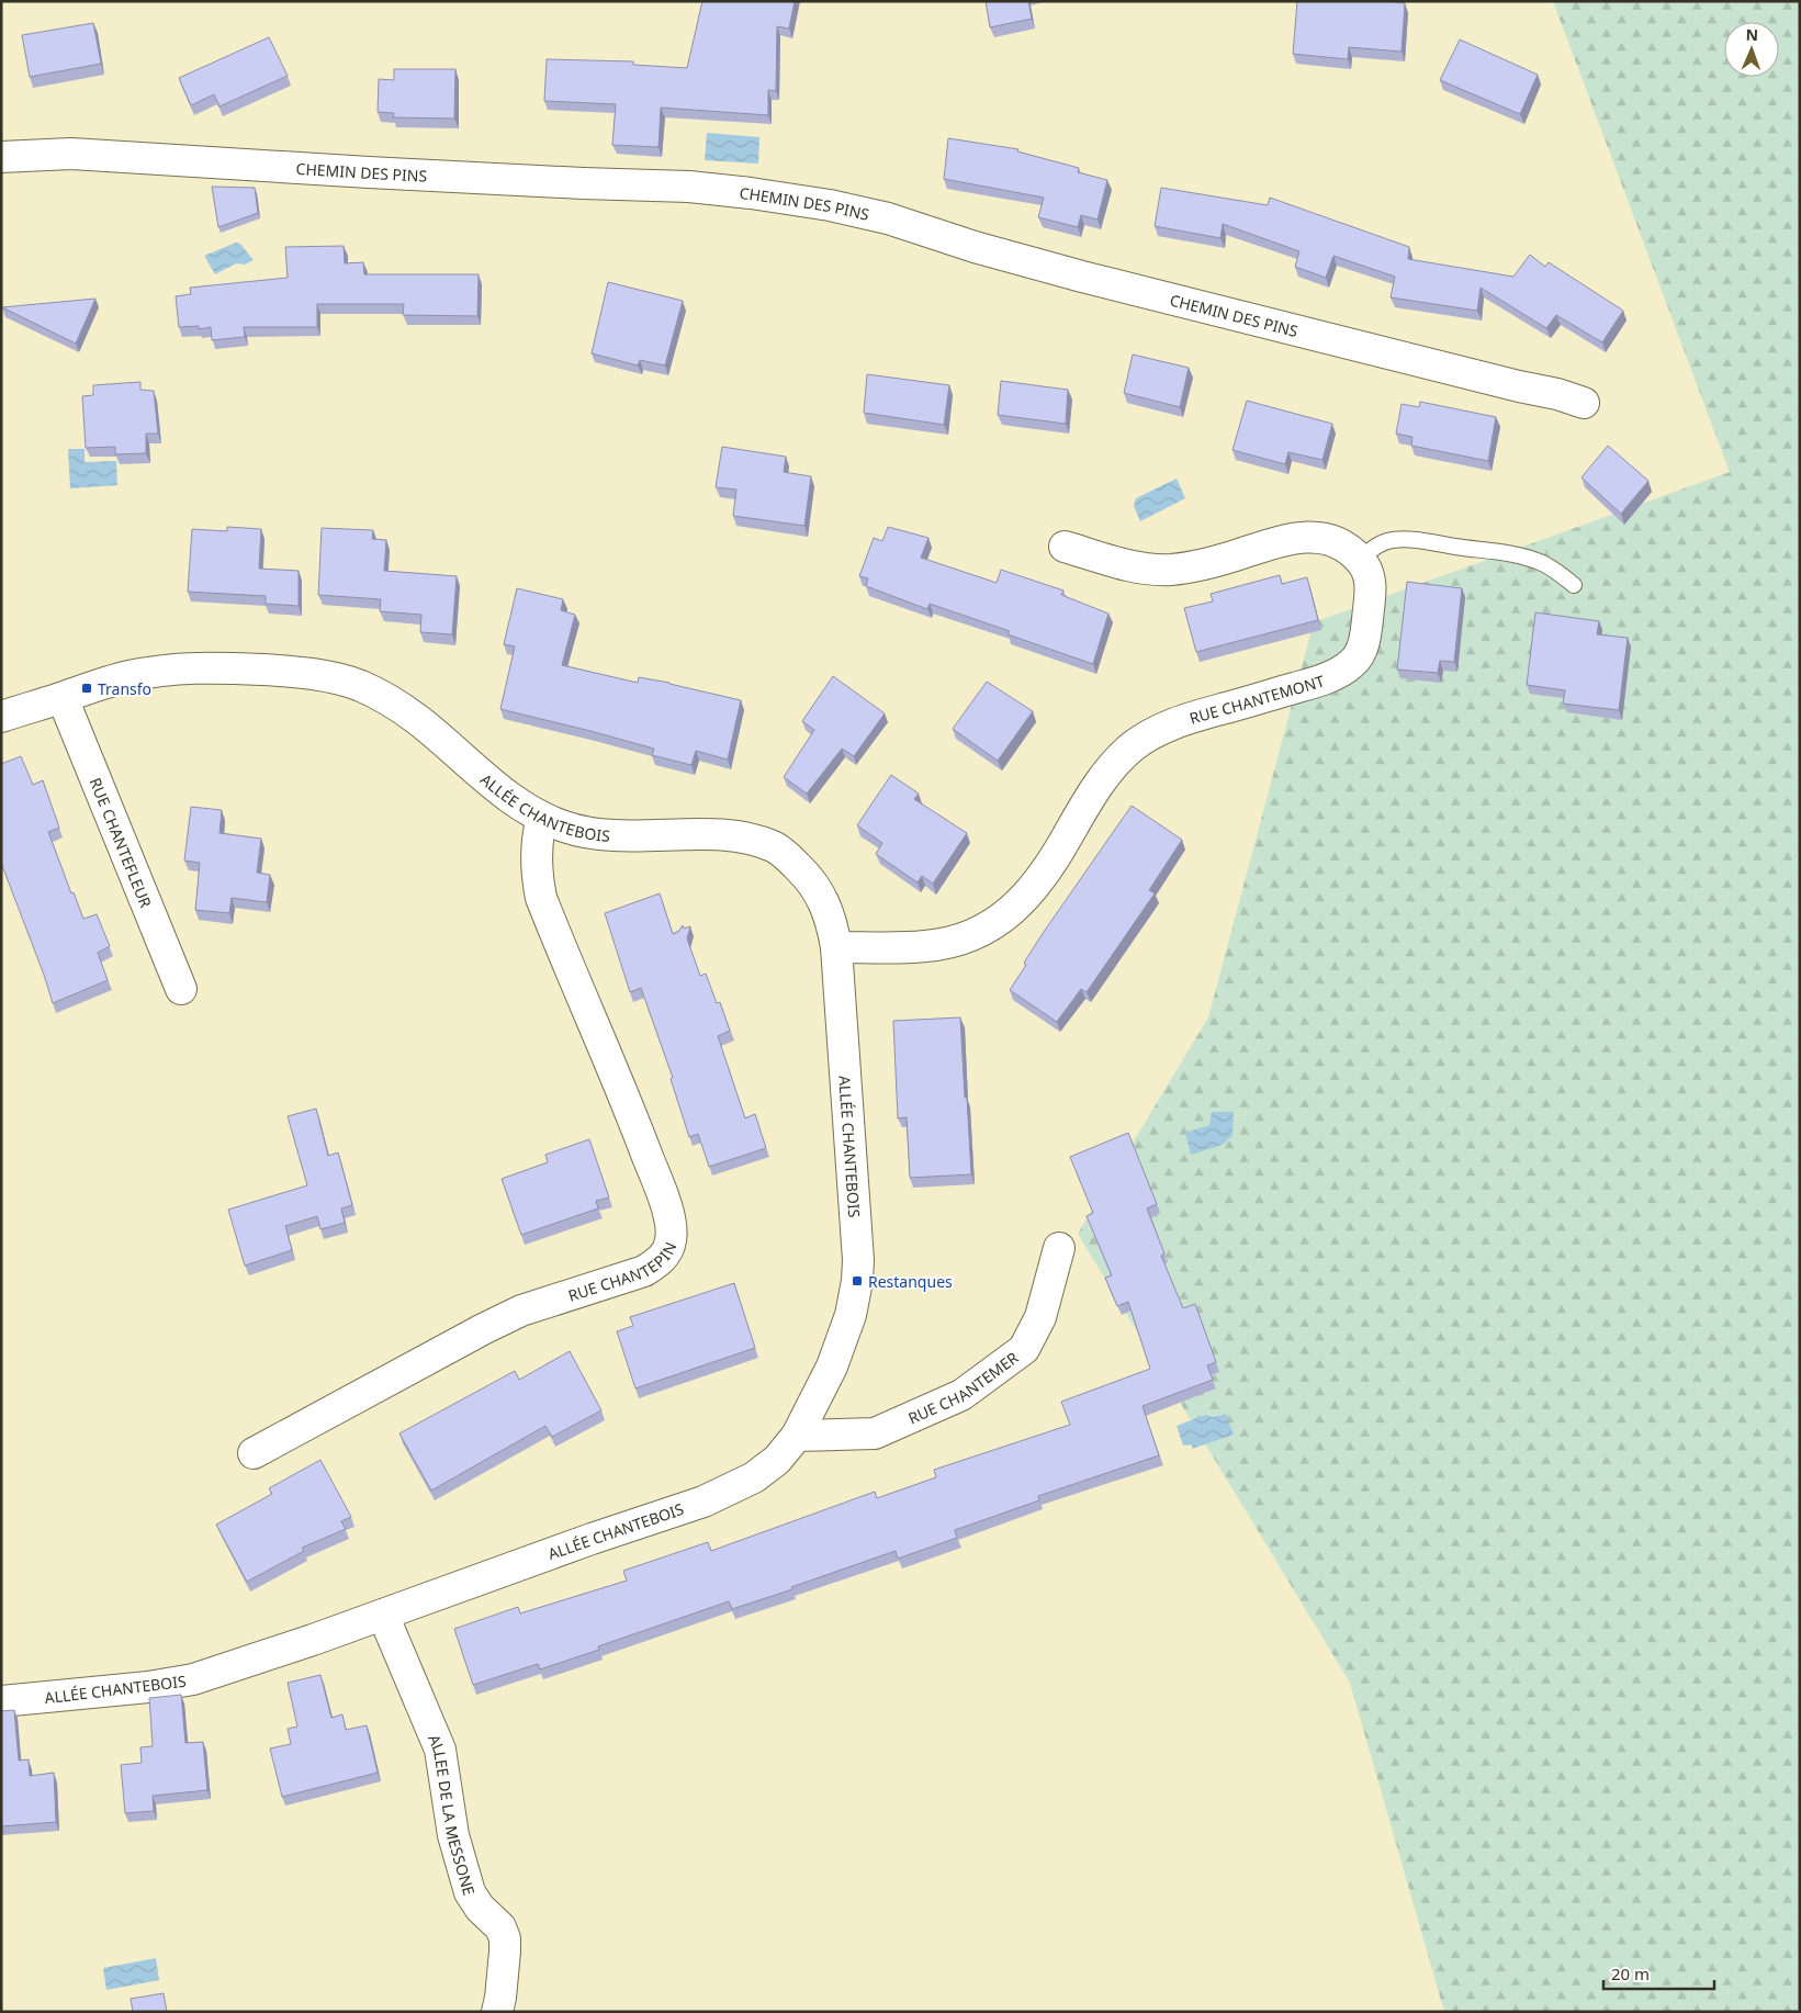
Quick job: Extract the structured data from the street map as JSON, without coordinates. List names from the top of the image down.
{
  "streets": {
    "street": [
      "CHEMIN DES PINS",
      "RUE CHANTEMONT",
      "ALLÉE CHANTEBOIS",
      "RUE CHANTEFLEUR",
      "RUE CHANTEPIN",
      "RUE CHANTEMER",
      "ALLEE DE LA MESSONE"
    ]
  },
  "crossings": [
    ["RUE CHANTEMONT", "ALLÉE CHANTEBOIS"],
    ["ALLÉE CHANTEBOIS", "RUE CHANTEFLEUR"],
    ["ALLÉE CHANTEBOIS", "RUE CHANTEPIN"],
    ["ALLÉE CHANTEBOIS", "RUE CHANTEMER"],
    ["ALLÉE CHANTEBOIS", "ALLEE DE LA MESSONE"]
  ],
  "places": {
    "transit": ["Transfo", "Restanques"]
  },
  "scale_bar": "20 m",
  "north": "top"
}
